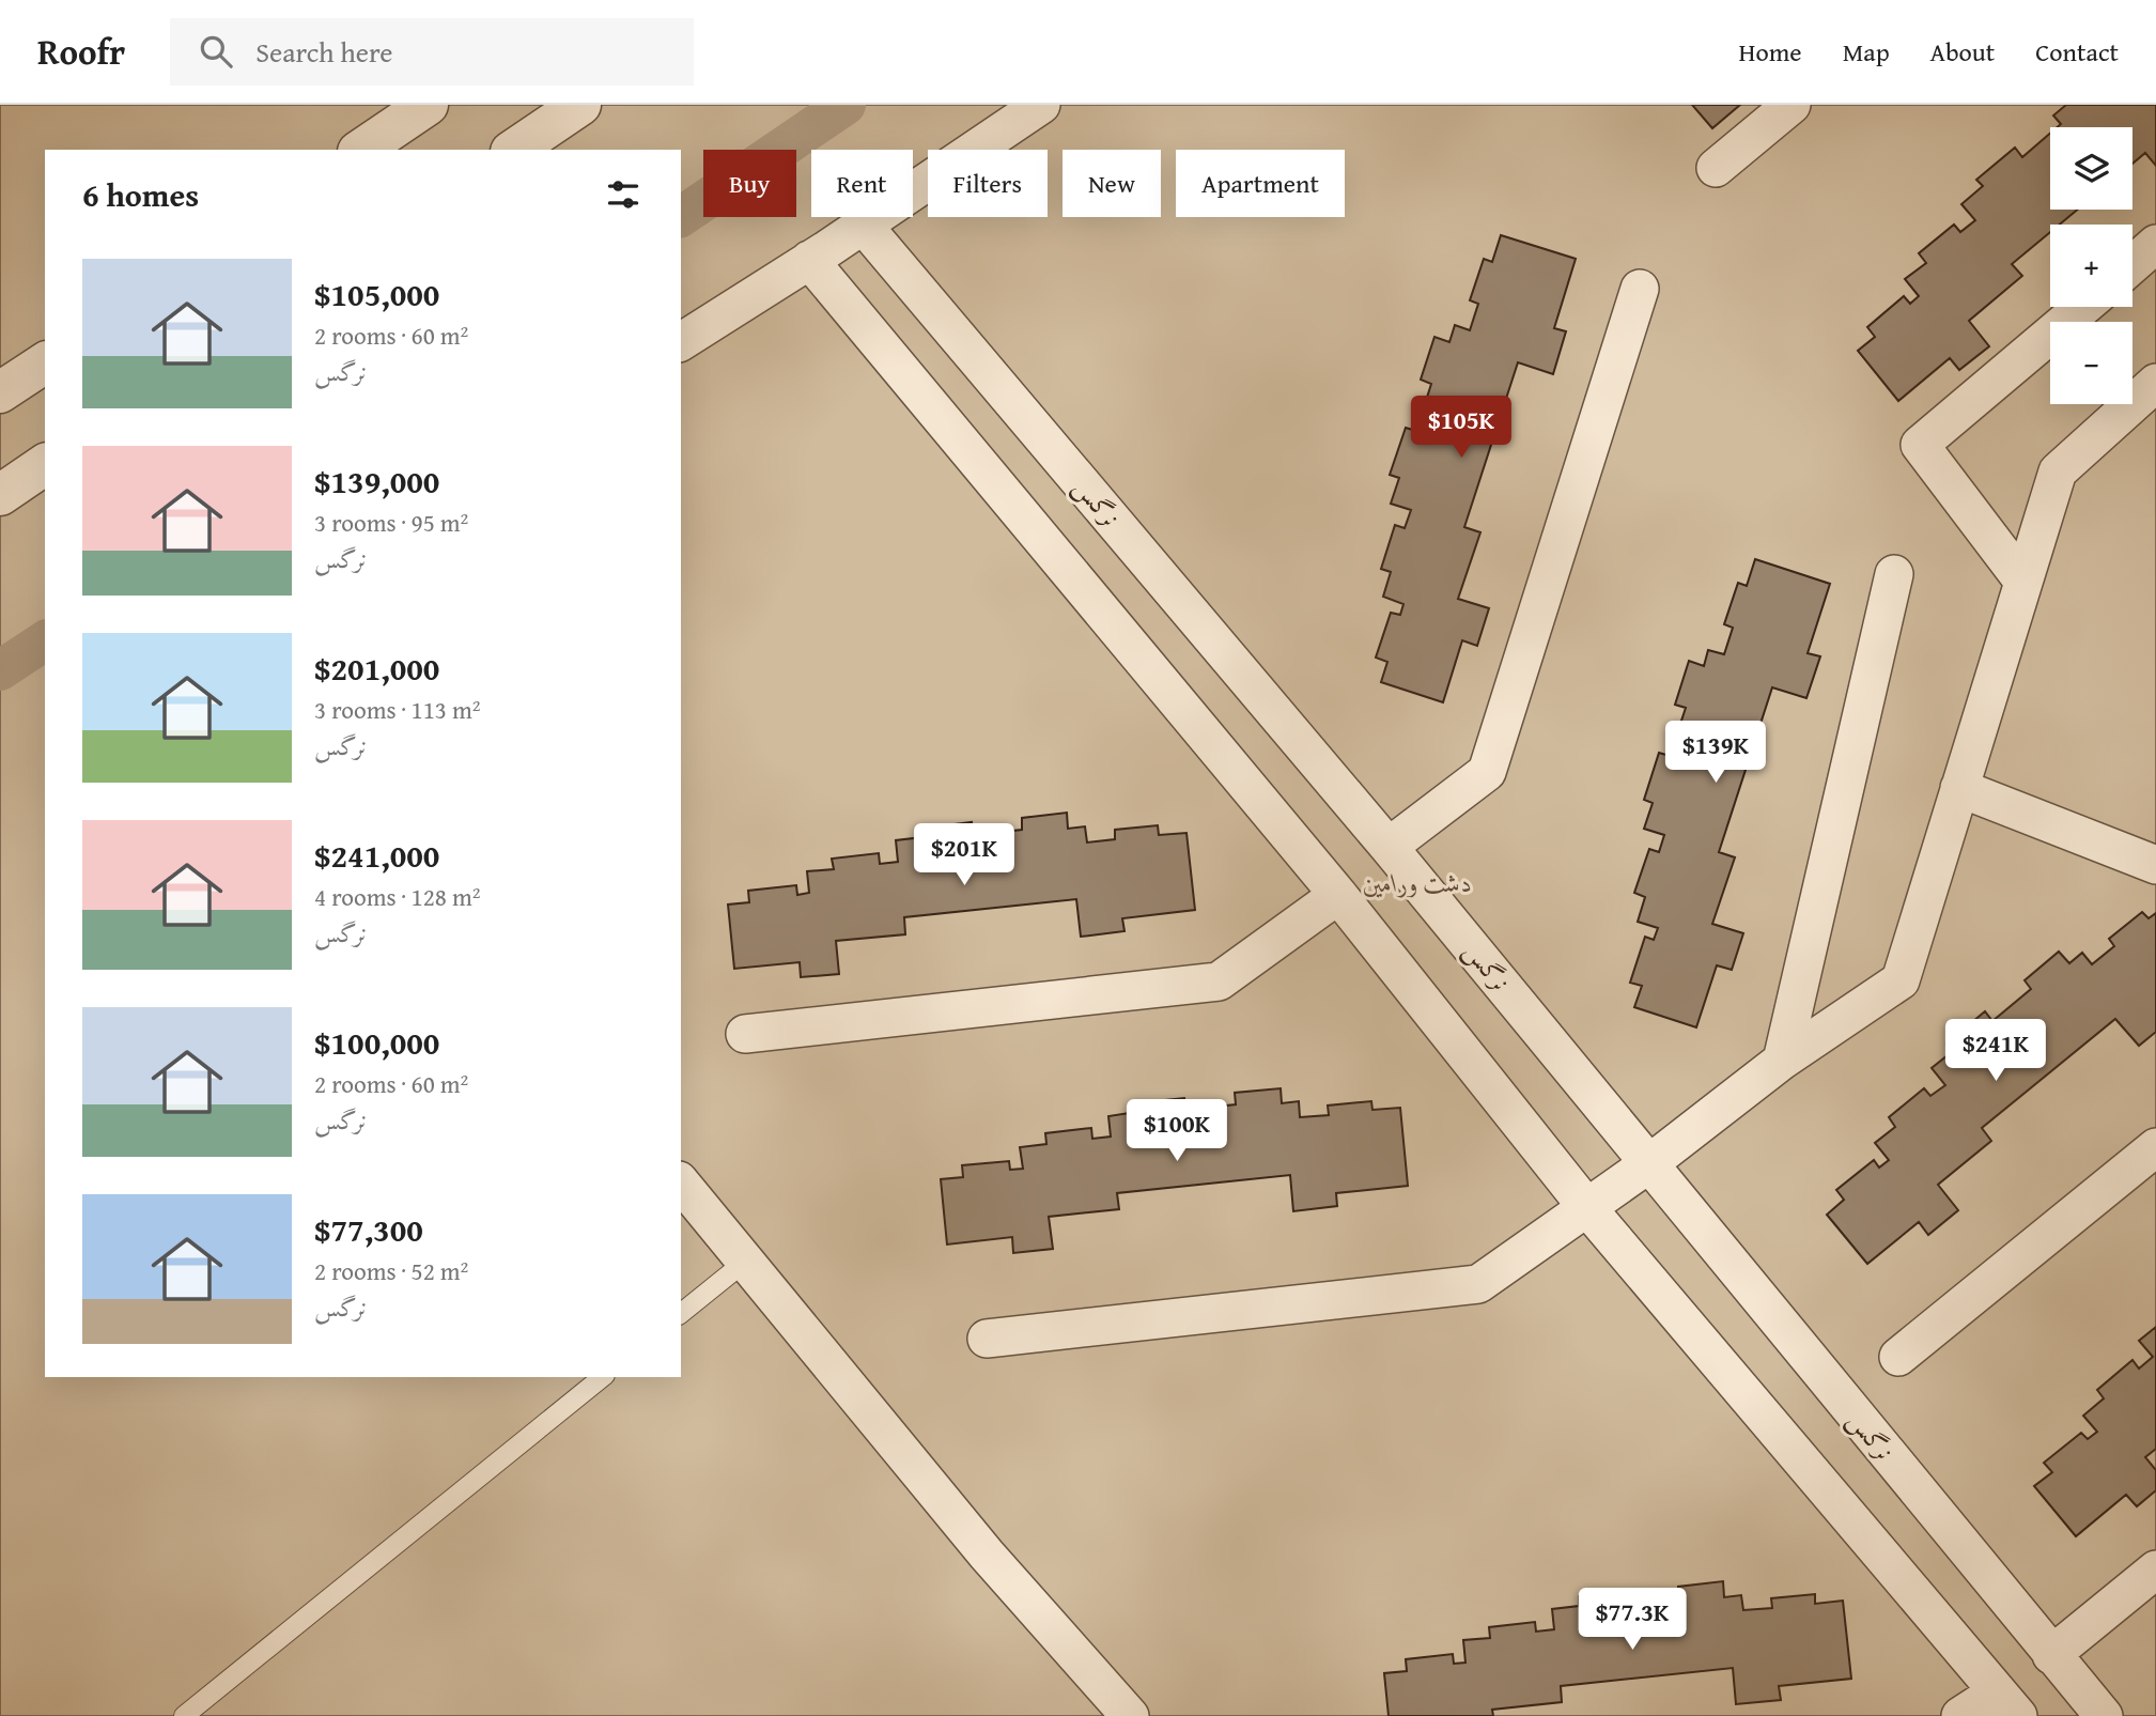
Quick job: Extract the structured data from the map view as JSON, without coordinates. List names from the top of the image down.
{
  "streets": {
    "street": ["نرگس"]
  },
  "parks": ["دشت ورامین"],
  "page": {
    "header": "Roofr",
    "search": "Search here",
    "nav": [
      "Home",
      "Map",
      "About",
      "Contact"
    ],
    "map_buttons": ["+", "−"],
    "chip": [
      "Buy",
      "Rent",
      "Filters",
      "New",
      "Apartment"
    ],
    "heading": "6 homes",
    "list": [
      {
        "name": "$105,000",
        "note": "2 rooms · 60 m² · نرگس"
      },
      {
        "name": "$139,000",
        "note": "3 rooms · 95 m² · نرگس"
      },
      {
        "name": "$201,000",
        "note": "3 rooms · 113 m² · نرگس"
      },
      {
        "name": "$241,000",
        "note": "4 rooms · 128 m² · نرگس"
      },
      {
        "name": "$100,000",
        "note": "2 rooms · 60 m² · نرگس"
      },
      {
        "name": "$77,300",
        "note": "2 rooms · 52 m² · نرگس"
      }
    ],
    "price": [
      "$105K",
      "$139K",
      "$201K",
      "$241K",
      "$100K",
      "$77.3K"
    ]
  }
}
